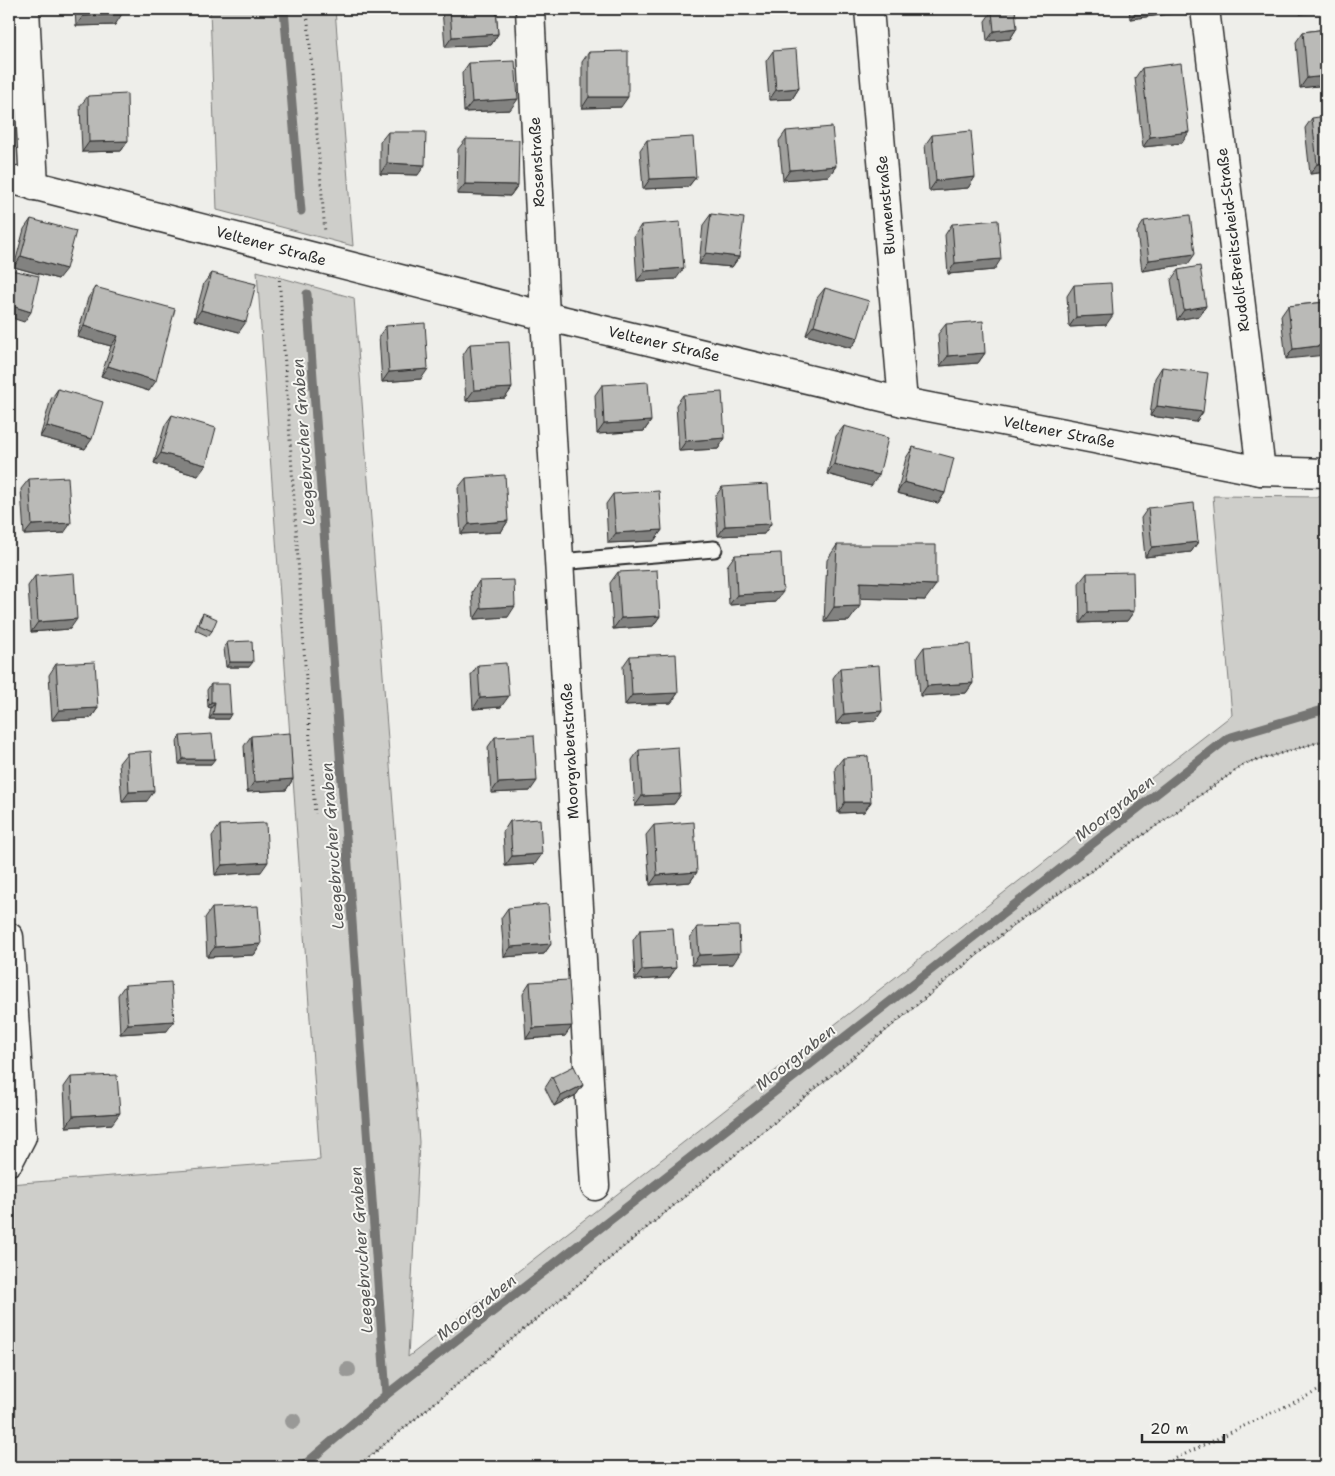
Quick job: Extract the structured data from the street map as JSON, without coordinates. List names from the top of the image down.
{
  "streets": {
    "street": [
      "Rosenstraße",
      "Blumenstraße",
      "Rudolf-Breitscheid-Straße",
      "Veltener Straße",
      "Moorgrabenstraße"
    ]
  },
  "crossings": [
    ["Rosenstraße", "Veltener Straße"],
    ["Rosenstraße", "Moorgrabenstraße"],
    ["Blumenstraße", "Veltener Straße"],
    ["Rudolf-Breitscheid-Straße", "Veltener Straße"],
    ["Veltener Straße", "Moorgrabenstraße"]
  ],
  "water": ["Leegebrucher Graben", "Moorgraben"],
  "scale_bar": "20 m"
}
